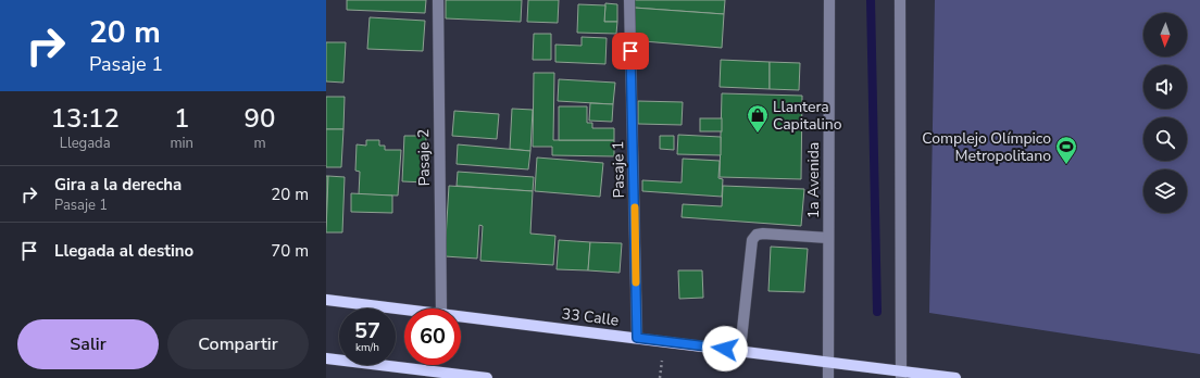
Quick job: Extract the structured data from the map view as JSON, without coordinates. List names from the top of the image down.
{
  "streets": {
    "main road": ["33 Calle"],
    "street": ["Pasaje 2", "Pasaje 1", "1a Avenida"]
  },
  "crossings": [
    ["Pasaje 1", "33 Calle"],
    ["1a Avenida", "33 Calle"]
  ],
  "places": {
    "shop": ["Llantera Capitalino"],
    "sports": ["Complejo Olímpico Metropolitano"]
  },
  "north": "bottom",
  "page": {
    "turn": ["20 m", "Pasaje 1"],
    "eta": [
      "13:12",
      "Llegada",
      "1",
      "min",
      "90",
      "m"
    ],
    "list": [
      {
        "name": "Gira a la derecha",
        "note": "Pasaje 1",
        "value": "20 m"
      },
      {
        "name": "Llegada al destino",
        "value": "70 m"
      }
    ],
    "speed": "57 km/h",
    "limit": "60",
    "buttons": ["Salir", "Compartir"]
  }
}
